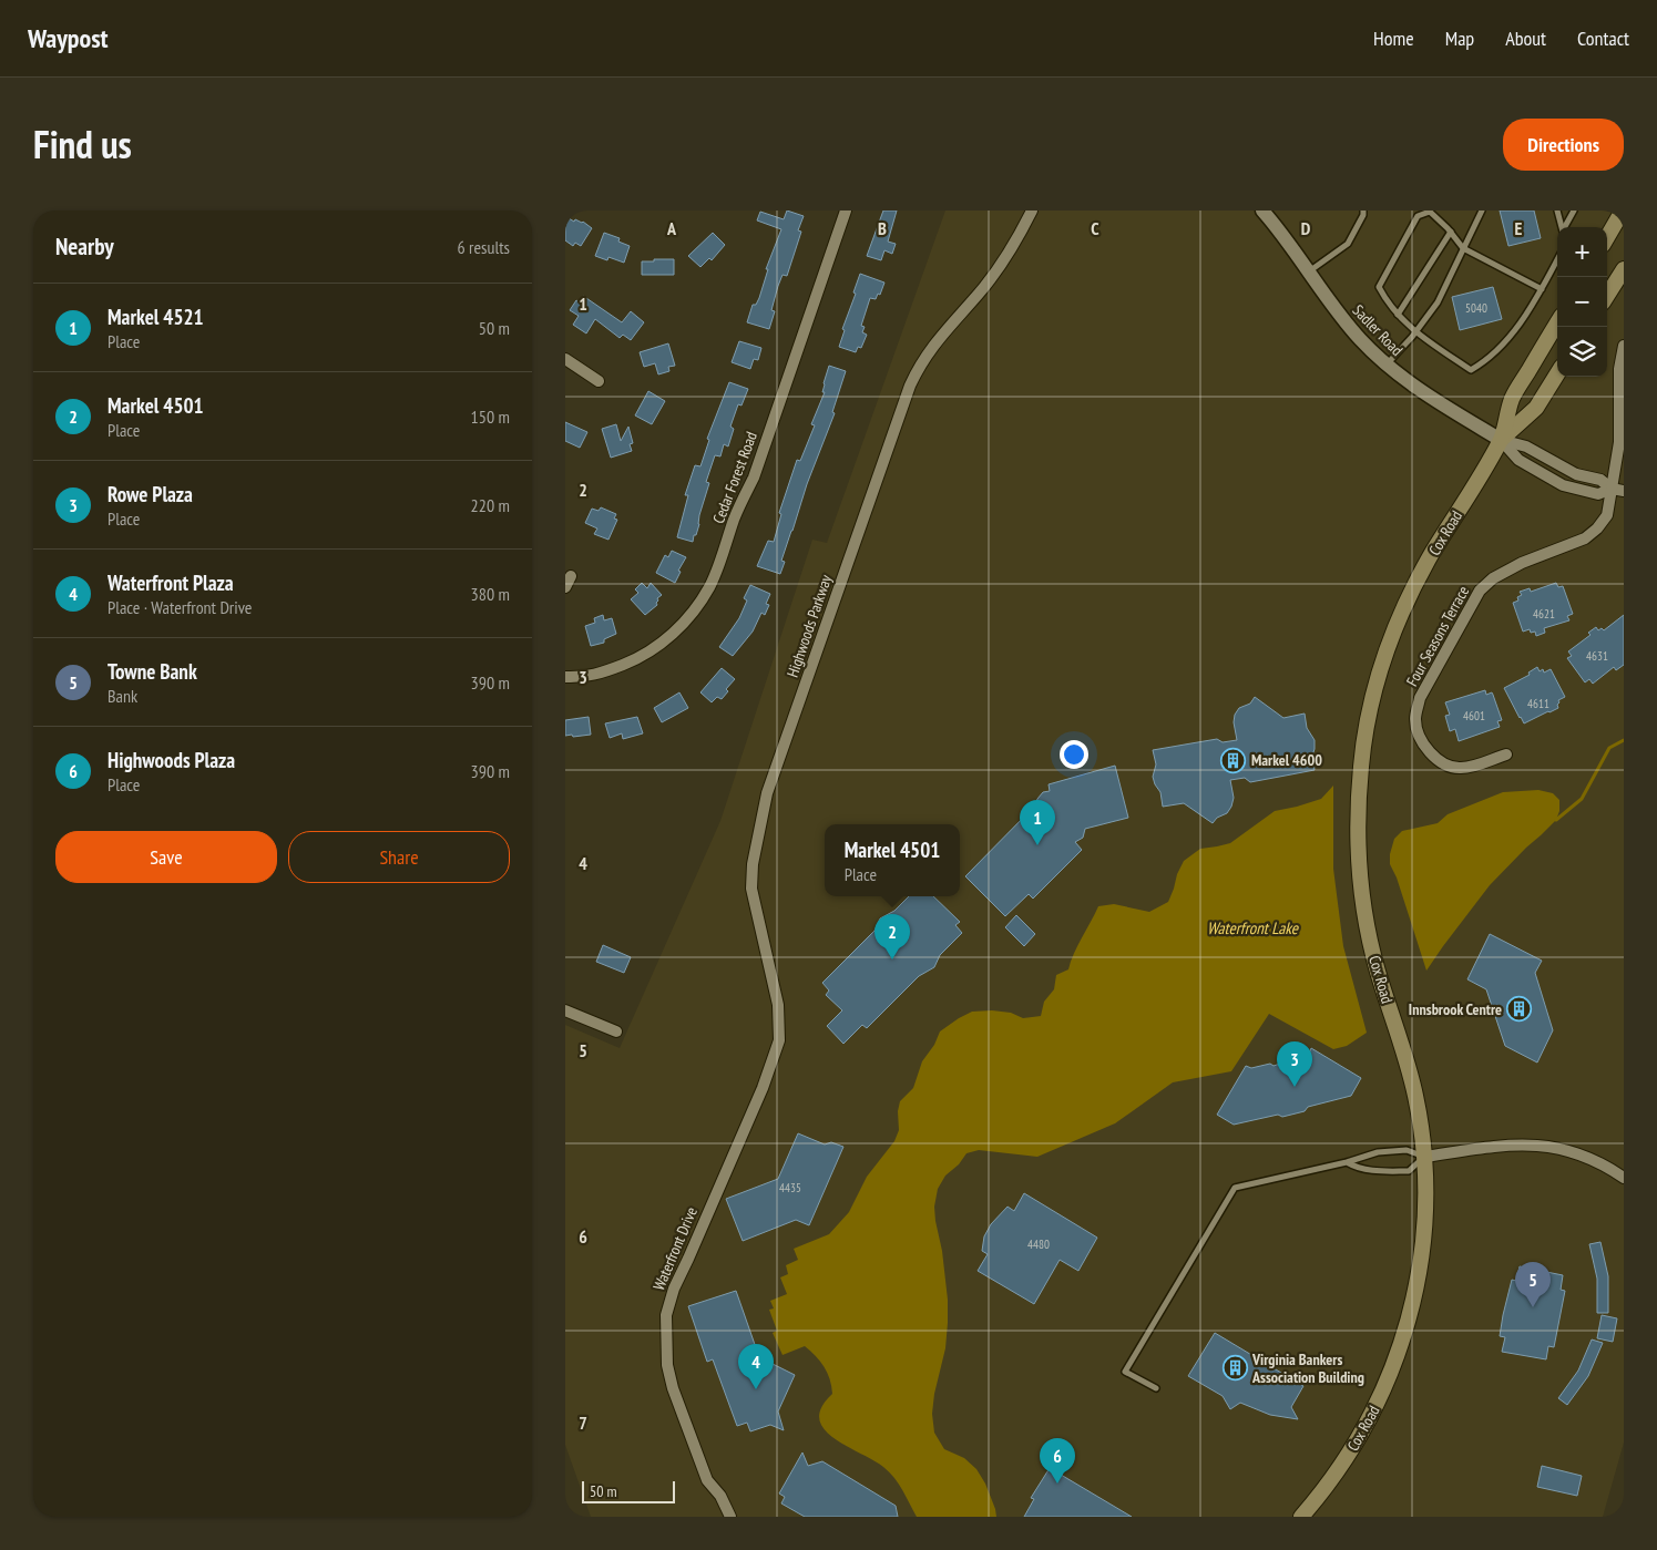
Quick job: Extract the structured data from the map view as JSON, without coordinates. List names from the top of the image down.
{
  "streets": {
    "main road": ["Cox Road"],
    "street": [
      "Sadler Road",
      "Cedar Forest Road",
      "Highwoods Parkway",
      "Four Seasons Terrace",
      "Waterfront Drive"
    ]
  },
  "crossings": [
    ["Sadler Road", "Cox Road"],
    ["Highwoods Parkway", "Waterfront Drive"]
  ],
  "water": ["Waterfront Lake"],
  "places": {
    "building": ["Markel 4600", "Innsbrook Centre", "Virginia Bankers Association Building"]
  },
  "house_numbers": [
    "5040",
    "4621",
    "4631",
    "4611",
    "4601",
    "4435",
    "4480"
  ],
  "scale_bar": "50 m",
  "page": {
    "header": "Waypost",
    "nav": [
      "Home",
      "Map",
      "About",
      "Contact"
    ],
    "title": "Find us",
    "buttons": [
      "Directions",
      ["Save", "Share"]
    ],
    "heading": ["Nearby", "6 results"],
    "map_buttons": ["+", "−"],
    "list": [
      {
        "mark": "1",
        "name": "Markel 4521",
        "note": "Place",
        "value": "50 m"
      },
      {
        "mark": "2",
        "name": "Markel 4501",
        "note": "Place",
        "value": "150 m"
      },
      {
        "mark": "3",
        "name": "Rowe Plaza",
        "note": "Place",
        "value": "220 m"
      },
      {
        "mark": "4",
        "name": "Waterfront Plaza",
        "note": "Place · Waterfront Drive",
        "value": "380 m"
      },
      {
        "mark": "5",
        "name": "Towne Bank",
        "note": "Bank",
        "value": "390 m"
      },
      {
        "mark": "6",
        "name": "Highwoods Plaza",
        "note": "Place",
        "value": "390 m"
      }
    ],
    "pins": [
      "1",
      "2",
      "3",
      "5",
      "4",
      "6"
    ],
    "popup": ["Markel 4501", "Place"],
    "scale": "50 m"
  },
  "grid": {
    "columns": [
      "A",
      "B",
      "C",
      "D",
      "E"
    ],
    "rows": [
      "1",
      "2",
      "3",
      "4",
      "5",
      "6",
      "7"
    ]
  }
}
